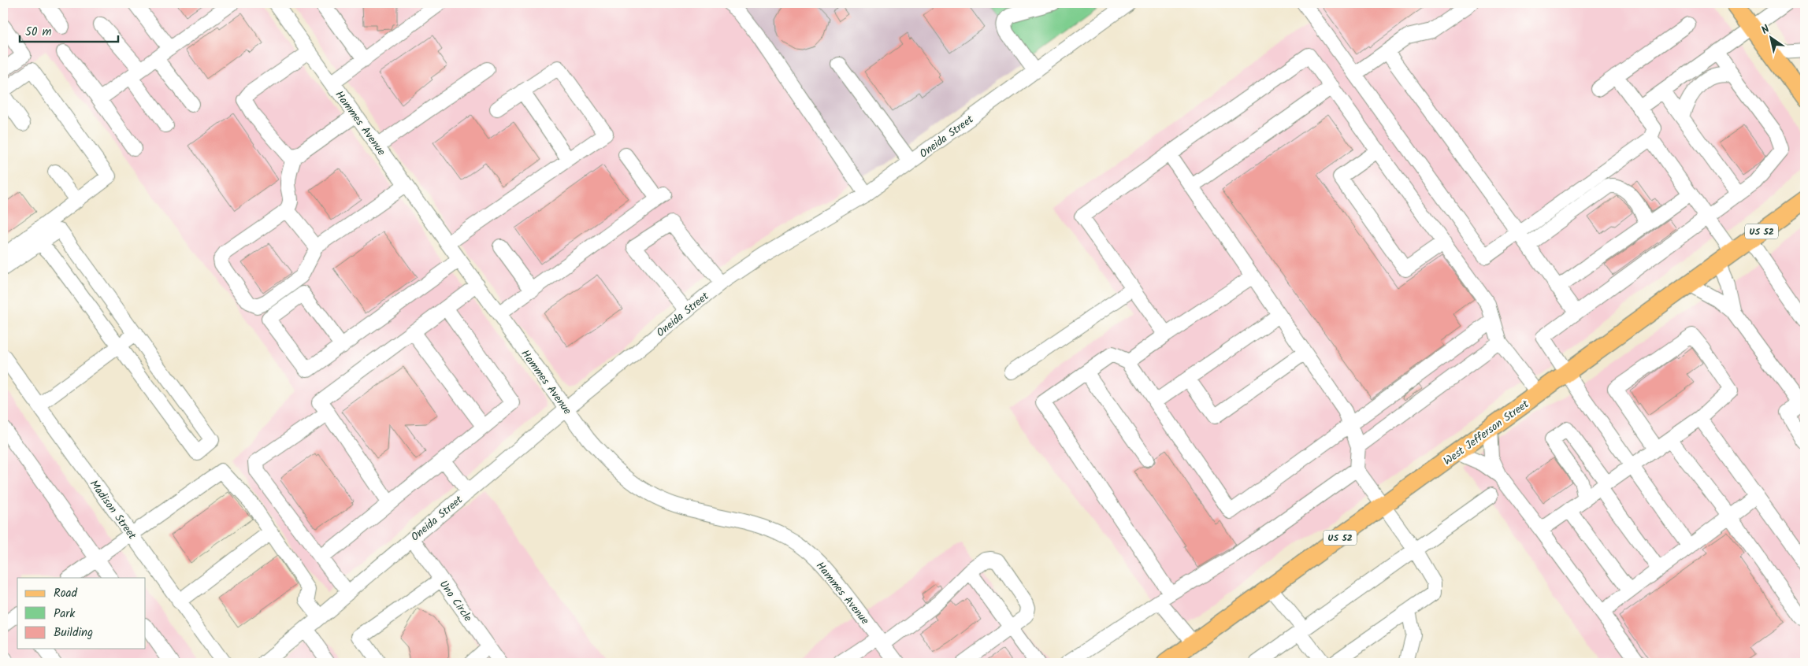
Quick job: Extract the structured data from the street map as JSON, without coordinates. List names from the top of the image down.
{
  "streets": {
    "main road": ["US 52", "West Jefferson Street"],
    "street": [
      "Hammes Avenue",
      "Oneida Street",
      "Madison Street",
      "Uno Circle"
    ]
  },
  "crossings": [
    ["Hammes Avenue", "Oneida Street"],
    ["Oneida Street", "Uno Circle"]
  ],
  "legend": ["Road", "Park", "Building"],
  "scale_bar": "50 m",
  "north": "top left"
}
